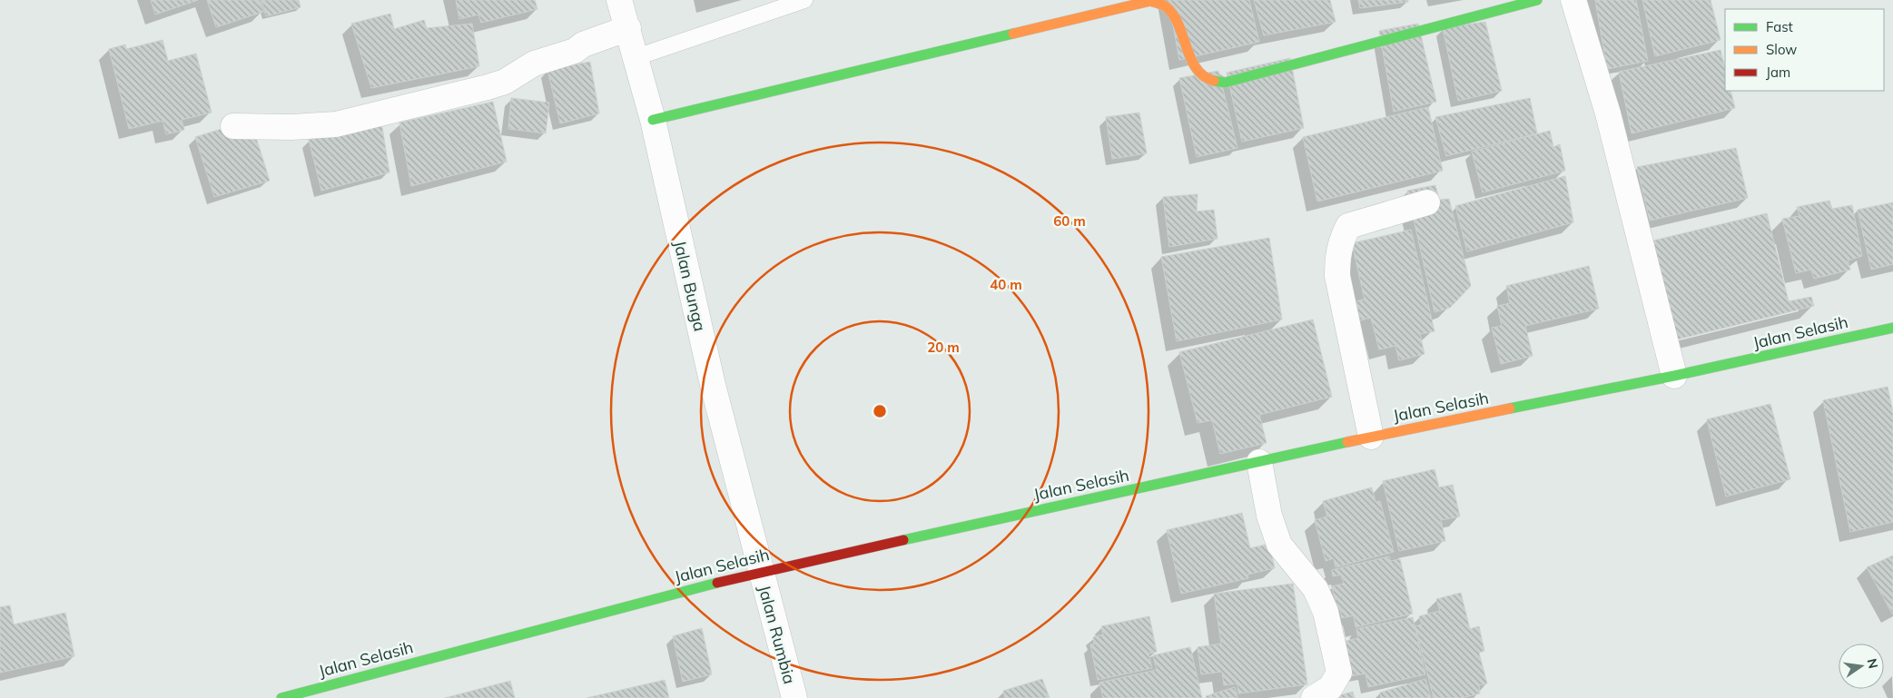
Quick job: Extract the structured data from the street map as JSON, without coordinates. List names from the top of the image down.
{
  "streets": {
    "street": ["Jalan Bunga", "Jalan Selasih", "Jalan Rumbia"]
  },
  "crossings": [
    ["Jalan Bunga", "Jalan Selasih"],
    ["Jalan Bunga", "Jalan Rumbia"],
    ["Jalan Selasih", "Jalan Rumbia"]
  ],
  "legend": ["Fast", "Slow", "Jam"],
  "north": "right",
  "rings": ["60 m", "40 m", "20 m"]
}
